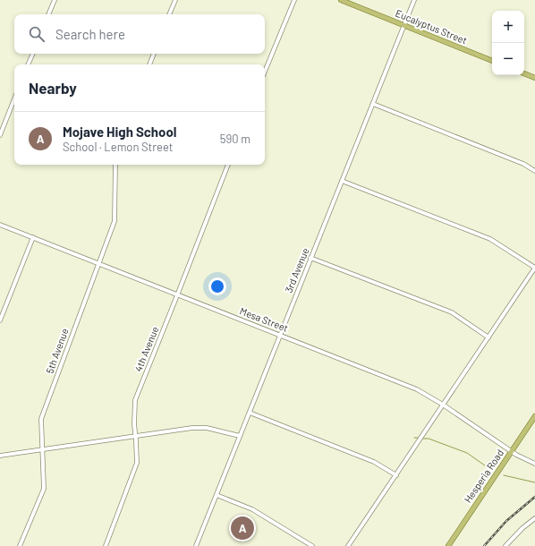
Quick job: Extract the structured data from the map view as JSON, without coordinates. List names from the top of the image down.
{
  "streets": {
    "main road": ["Eucalyptus Street", "Hesperia Road"],
    "street": [
      "3rd Avenue",
      "Mesa Street",
      "4th Avenue",
      "5th Avenue"
    ]
  },
  "crossings": [
    ["Eucalyptus Street", "3rd Avenue"],
    ["3rd Avenue", "Mesa Street"],
    ["Mesa Street", "4th Avenue"],
    ["Mesa Street", "5th Avenue"],
    ["Mesa Street", "Hesperia Road"]
  ],
  "page": {
    "map_buttons": ["+", "−"],
    "search": "Search here",
    "heading": "Nearby",
    "list": [
      {
        "mark": "A",
        "name": "Mojave High School",
        "note": "School · Lemon Street",
        "value": "590 m"
      }
    ],
    "pins": "A"
  }
}
